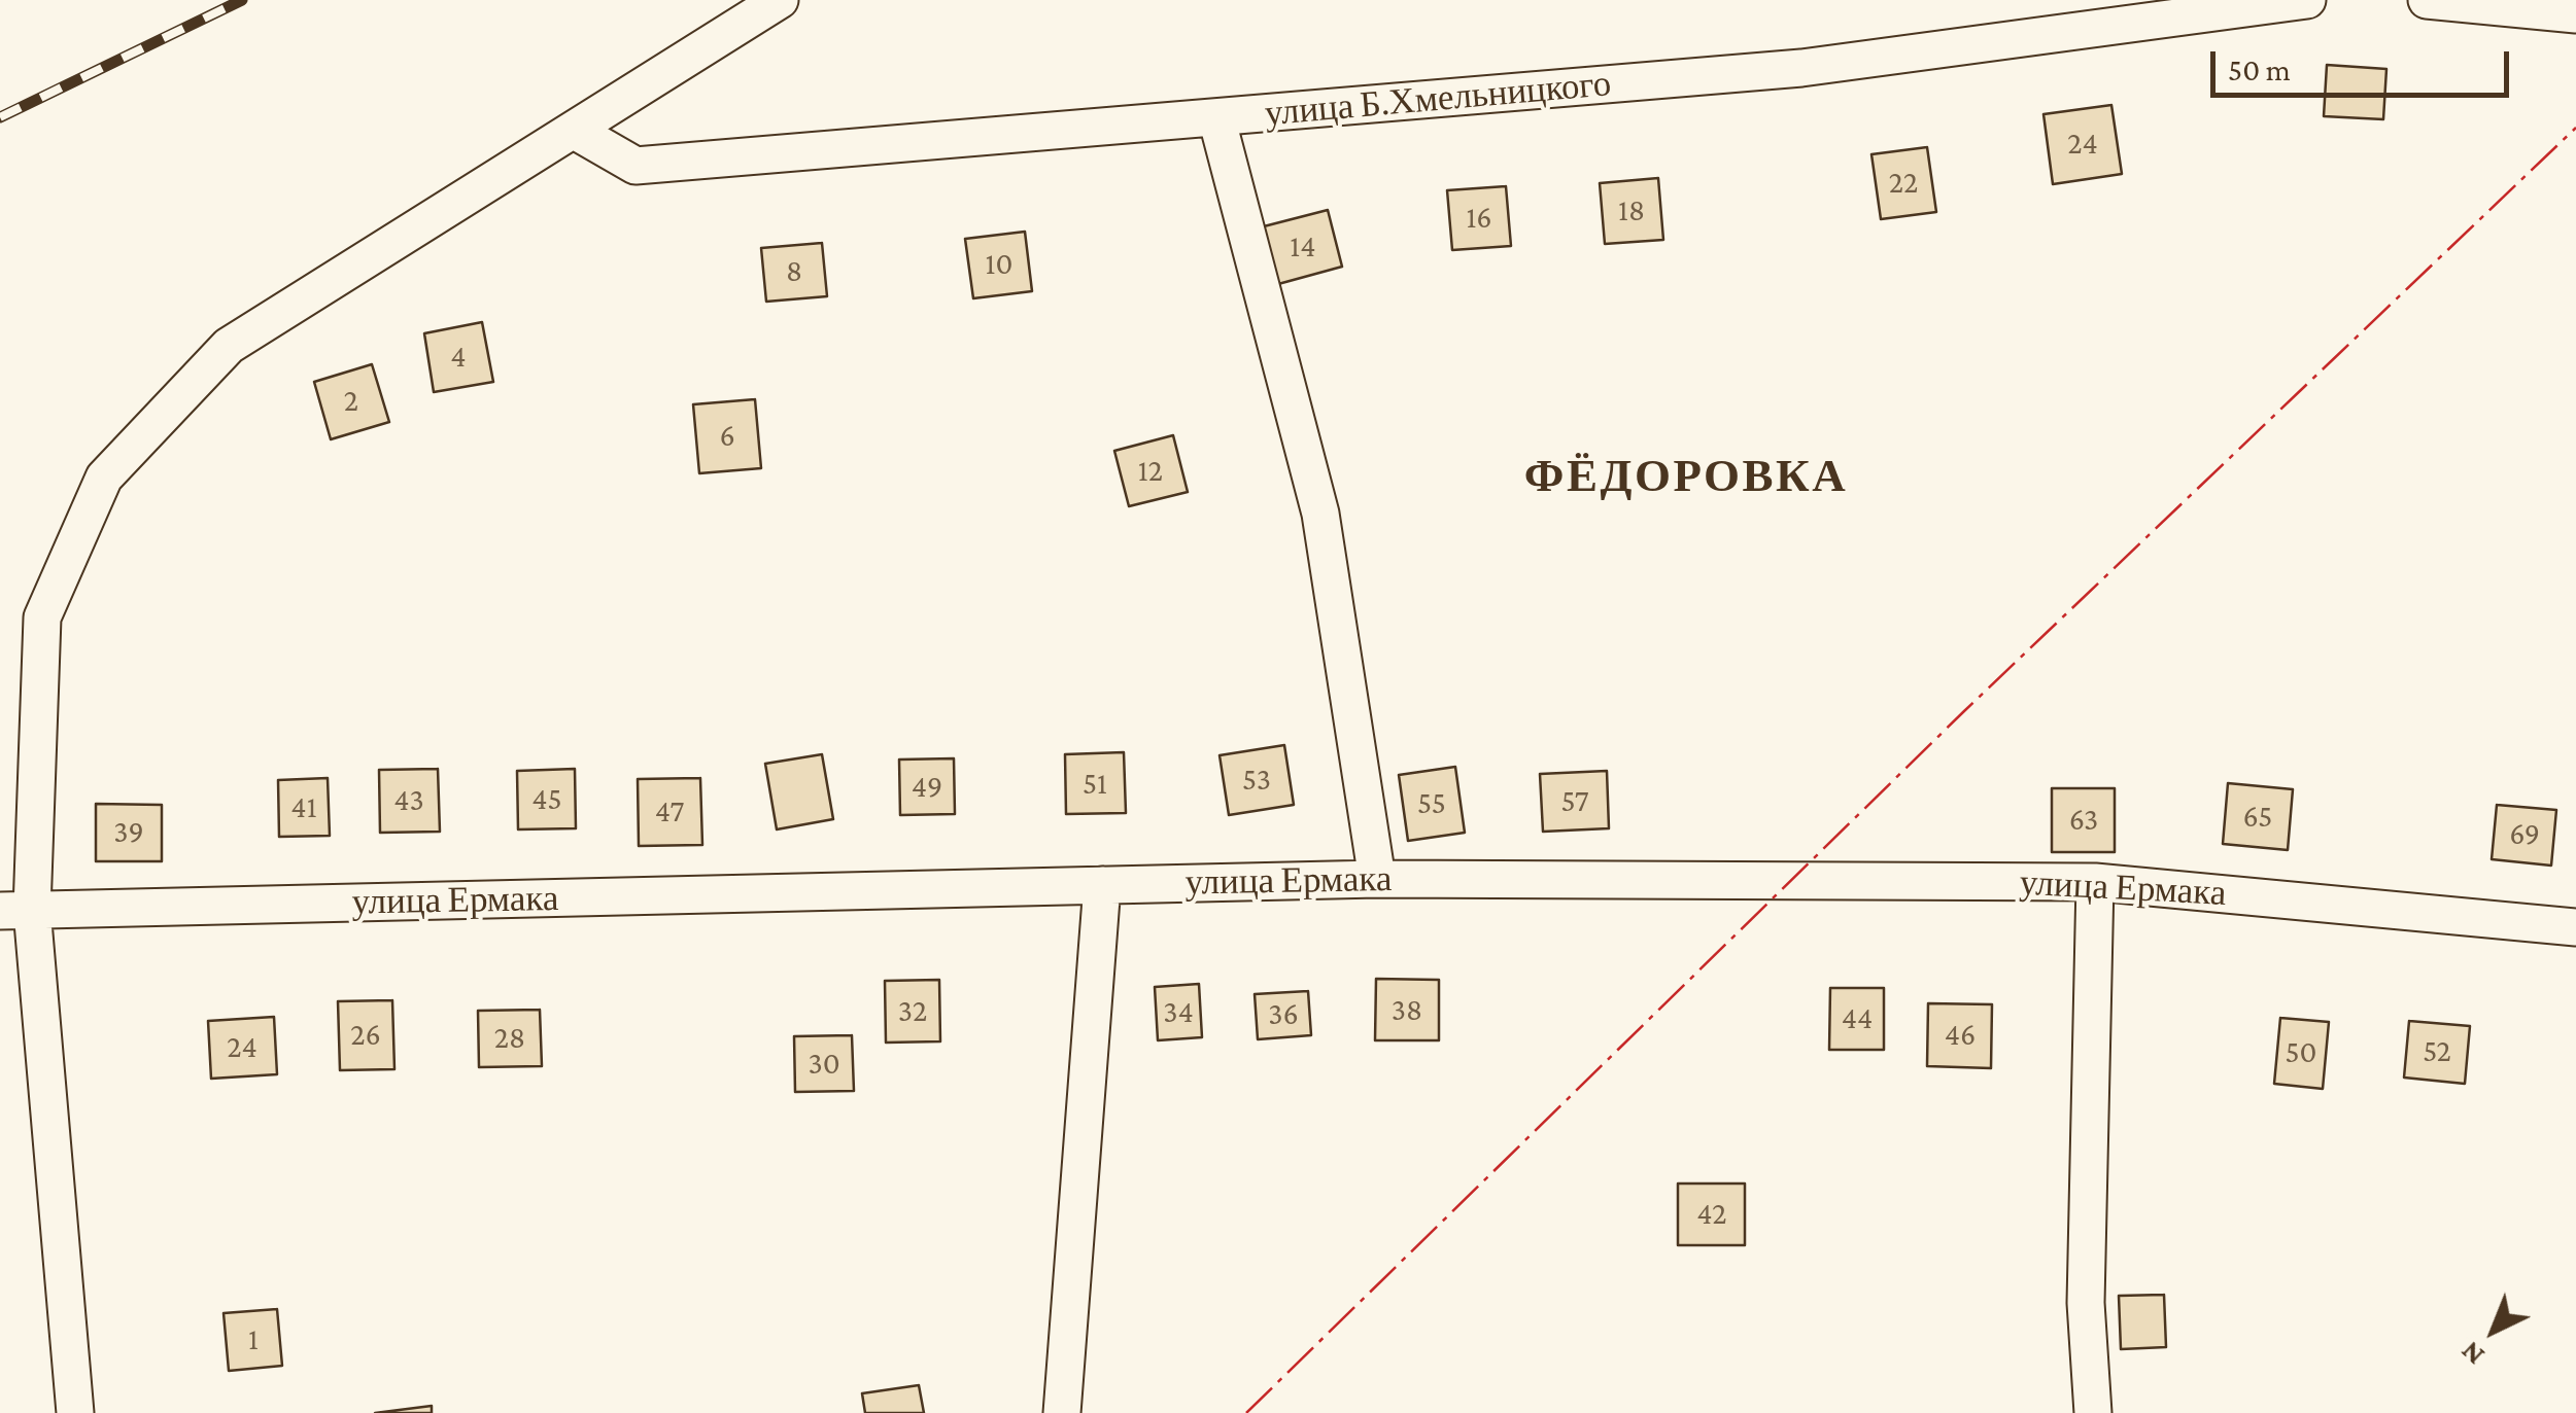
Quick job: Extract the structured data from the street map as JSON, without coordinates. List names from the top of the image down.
{
  "streets": {
    "street": ["улица Б.Хмельницкого", "улица Ермака"]
  },
  "districts": ["ФЁДОРОВКА"],
  "house_numbers": [
    "24",
    "22",
    "18",
    "16",
    "14",
    "10",
    "8",
    "4",
    "2",
    "6",
    "12",
    "53",
    "51",
    "49",
    "45",
    "43",
    "57",
    "55",
    "41",
    "47",
    "65",
    "63",
    "39",
    "69",
    "38",
    "32",
    "34",
    "36",
    "44",
    "26",
    "46",
    "28",
    "24",
    "52",
    "50",
    "30",
    "42",
    "1"
  ],
  "scale_bar": "50 m",
  "north": "bottom left"
}
